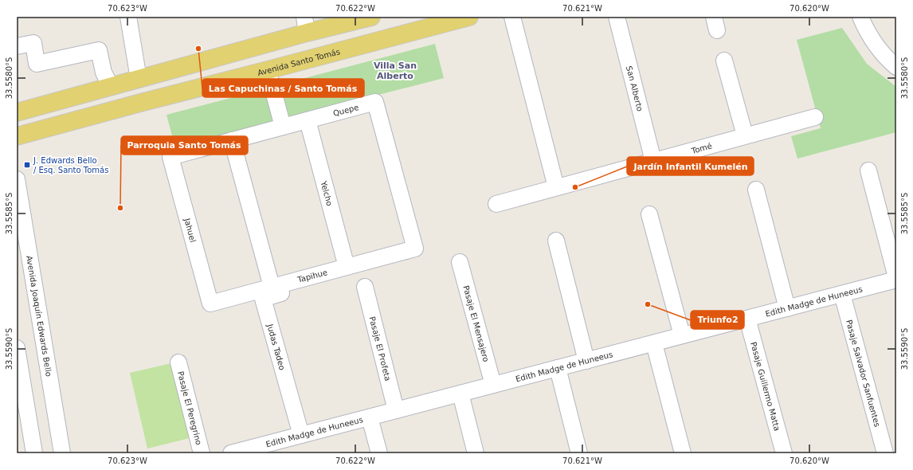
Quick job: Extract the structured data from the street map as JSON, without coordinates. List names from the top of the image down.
{
  "streets": {
    "main road": ["Avenida Santo Tomás"],
    "street": [
      "San Alberto",
      "Quepe",
      "Tomé",
      "Yelcho",
      "Jahuel",
      "Tapihue",
      "Edith Madge de Huneeus",
      "Avenida Joaquín Edwards Bello",
      "Pasaje El Mensajero",
      "Judas Tadeo",
      "Pasaje El Profeta",
      "Pasaje Salvador Sanfuentes",
      "Pasaje Guillermo Matta",
      "Pasaje El Peregrino"
    ]
  },
  "crossings": [
    ["San Alberto", "Tomé"],
    ["Quepe", "Yelcho"],
    ["Quepe", "Jahuel"],
    ["Quepe", "Tapihue"],
    ["Yelcho", "Tapihue"],
    ["Jahuel", "Tapihue"],
    ["Edith Madge de Huneeus", "Pasaje El Mensajero"],
    ["Edith Madge de Huneeus", "Judas Tadeo"],
    ["Edith Madge de Huneeus", "Pasaje El Profeta"],
    ["Edith Madge de Huneeus", "Pasaje Salvador Sanfuentes"],
    ["Edith Madge de Huneeus", "Pasaje Guillermo Matta"]
  ],
  "districts": ["Villa San Alberto"],
  "places": {
    "other": [
      "Las Capuchinas / Santo Tomás",
      "Jardín Infantil Kumelén",
      "Parroquia Santo Tomás",
      "Triunfo2"
    ],
    "transit": ["J. Edwards Bello / Esq. Santo Tomás"]
  },
  "coordinates": [
    "70.623°W",
    "70.622°W",
    "70.621°W",
    "70.620°W",
    "33.5580°S",
    "33.5585°S",
    "33.5590°S"
  ]
}
